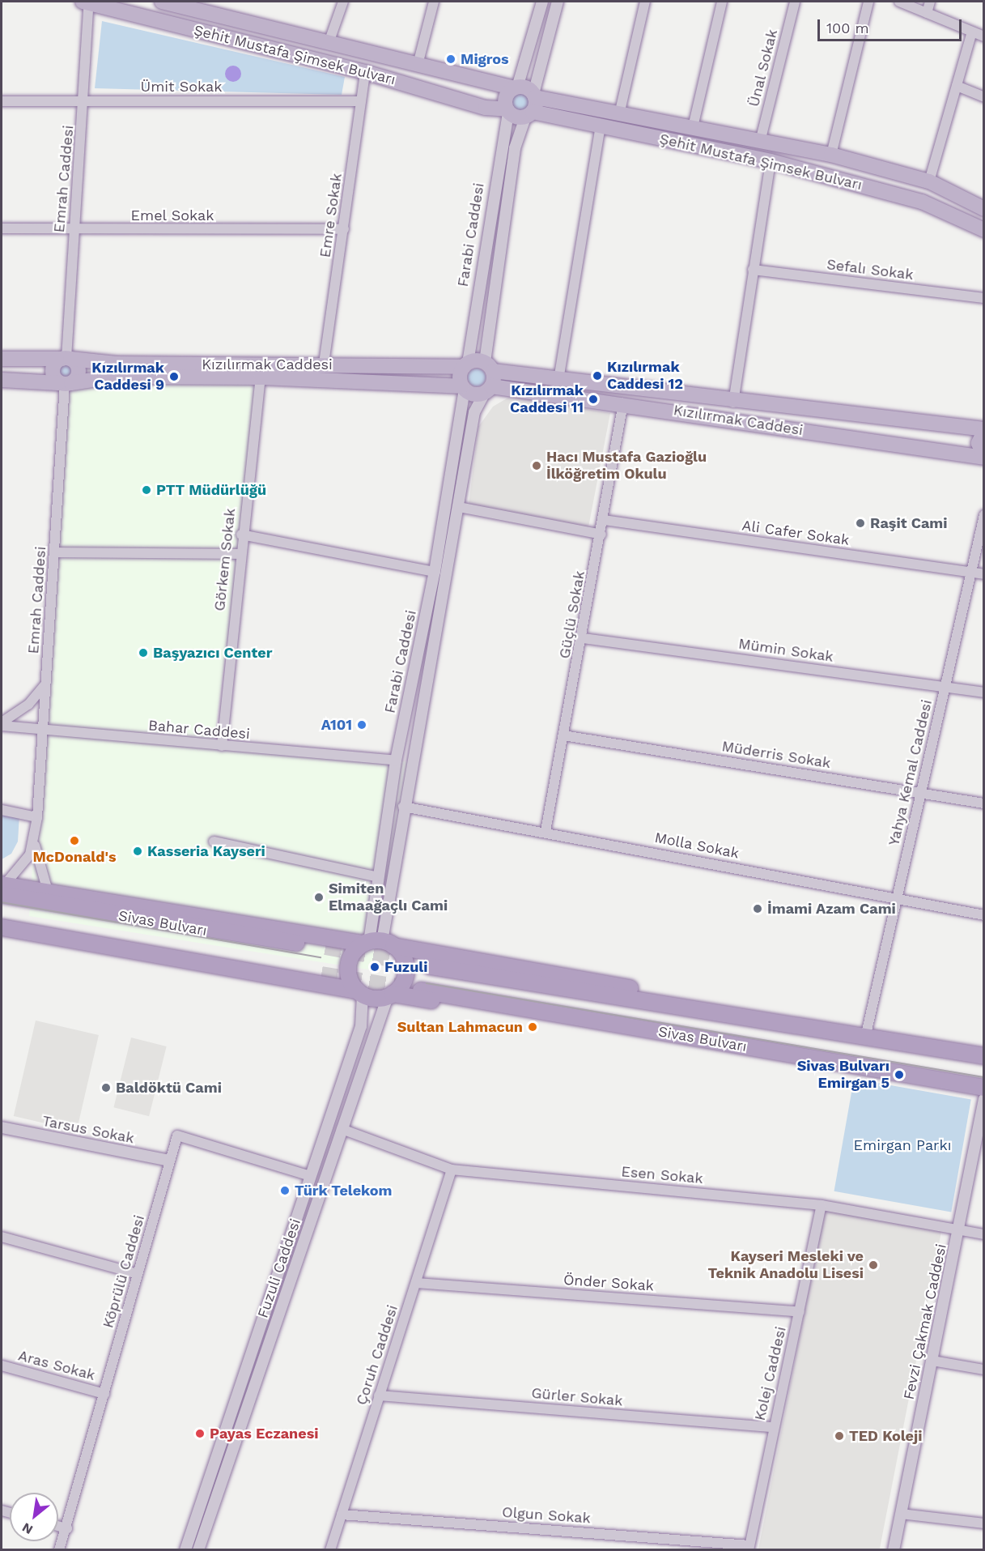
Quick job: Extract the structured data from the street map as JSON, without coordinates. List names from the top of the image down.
{
  "streets": {
    "highway": ["Sivas Bulvarı"],
    "main road": ["Şehit Mustafa Şimsek Bulvarı", "Kızılırmak Caddesi"],
    "street": [
      "Ünal Sokak",
      "Ümit Sokak",
      "Emrah Caddesi",
      "Emel Sokak",
      "Emre Sokak",
      "Farabi Caddesi",
      "Sefalı Sokak",
      "Ali Cafer Sokak",
      "Görkem Sokak",
      "Güçlü Sokak",
      "Mümin Sokak",
      "Bahar Caddesi",
      "Müderris Sokak",
      "Yahya Kemal Caddesi",
      "Molla Sokak",
      "Tarsus Sokak",
      "Esen Sokak",
      "Fuzuli Caddesi",
      "Köprülü Caddesi",
      "Önder Sokak",
      "Fevzi Çakmak Caddesi",
      "Çoruh Caddesi",
      "Aras Sokak",
      "Kolej Caddesi",
      "Gürler Sokak",
      "Olgun Sokak"
    ]
  },
  "crossings": [
    ["Şehit Mustafa Şimsek Bulvarı", "Ünal Sokak"],
    ["Şehit Mustafa Şimsek Bulvarı", "Emrah Caddesi"],
    ["Şehit Mustafa Şimsek Bulvarı", "Emre Sokak"],
    ["Şehit Mustafa Şimsek Bulvarı", "Farabi Caddesi"],
    ["Ümit Sokak", "Emrah Caddesi"],
    ["Ümit Sokak", "Emre Sokak"],
    ["Emrah Caddesi", "Emel Sokak"],
    ["Emrah Caddesi", "Kızılırmak Caddesi"],
    ["Emrah Caddesi", "Bahar Caddesi"],
    ["Emel Sokak", "Emre Sokak"],
    ["Emre Sokak", "Kızılırmak Caddesi"],
    ["Farabi Caddesi", "Kızılırmak Caddesi"],
    ["Farabi Caddesi", "Bahar Caddesi"],
    ["Farabi Caddesi", "Molla Sokak"],
    ["Farabi Caddesi", "Fuzuli Caddesi"],
    ["Kızılırmak Caddesi", "Görkem Sokak"],
    ["Kızılırmak Caddesi", "Güçlü Sokak"],
    ["Ali Cafer Sokak", "Güçlü Sokak"],
    ["Ali Cafer Sokak", "Yahya Kemal Caddesi"],
    ["Görkem Sokak", "Bahar Caddesi"],
    ["Güçlü Sokak", "Mümin Sokak"],
    ["Güçlü Sokak", "Müderris Sokak"],
    ["Güçlü Sokak", "Molla Sokak"],
    ["Mümin Sokak", "Yahya Kemal Caddesi"],
    ["Müderris Sokak", "Yahya Kemal Caddesi"],
    ["Yahya Kemal Caddesi", "Molla Sokak"],
    ["Yahya Kemal Caddesi", "Sivas Bulvarı"],
    ["Tarsus Sokak", "Köprülü Caddesi"],
    ["Esen Sokak", "Fuzuli Caddesi"],
    ["Esen Sokak", "Fevzi Çakmak Caddesi"],
    ["Esen Sokak", "Çoruh Caddesi"],
    ["Esen Sokak", "Kolej Caddesi"],
    ["Fuzuli Caddesi", "Köprülü Caddesi"],
    ["Köprülü Caddesi", "Aras Sokak"],
    ["Önder Sokak", "Çoruh Caddesi"],
    ["Önder Sokak", "Kolej Caddesi"],
    ["Çoruh Caddesi", "Gürler Sokak"],
    ["Çoruh Caddesi", "Olgun Sokak"],
    ["Kolej Caddesi", "Gürler Sokak"],
    ["Kolej Caddesi", "Olgun Sokak"]
  ],
  "parks": ["Emirgan Parkı"],
  "places": [
    "Migros",
    "Kızılırmak Caddesi 12",
    "Kızılırmak Caddesi 9",
    "Kızılırmak Caddesi 11",
    "Hacı Mustafa Gazioğlu İlköğretim Okulu",
    "PTT Müdürlüğü",
    "Raşit Cami",
    "Başyazıcı Center",
    "A101",
    "McDonald's",
    "Kasseria Kayseri",
    "Simiten Elmaağaçlı Cami",
    "İmami Azam Cami",
    "Fuzuli",
    "Sultan Lahmacun",
    "Sivas Bulvarı Emirgan 5",
    "Baldöktü Cami",
    "Türk Telekom",
    "Kayseri Mesleki ve Teknik Anadolu Lisesi",
    "Payas Eczanesi",
    "TED Koleji"
  ],
  "scale_bar": "100 m",
  "north": "bottom left"
}
